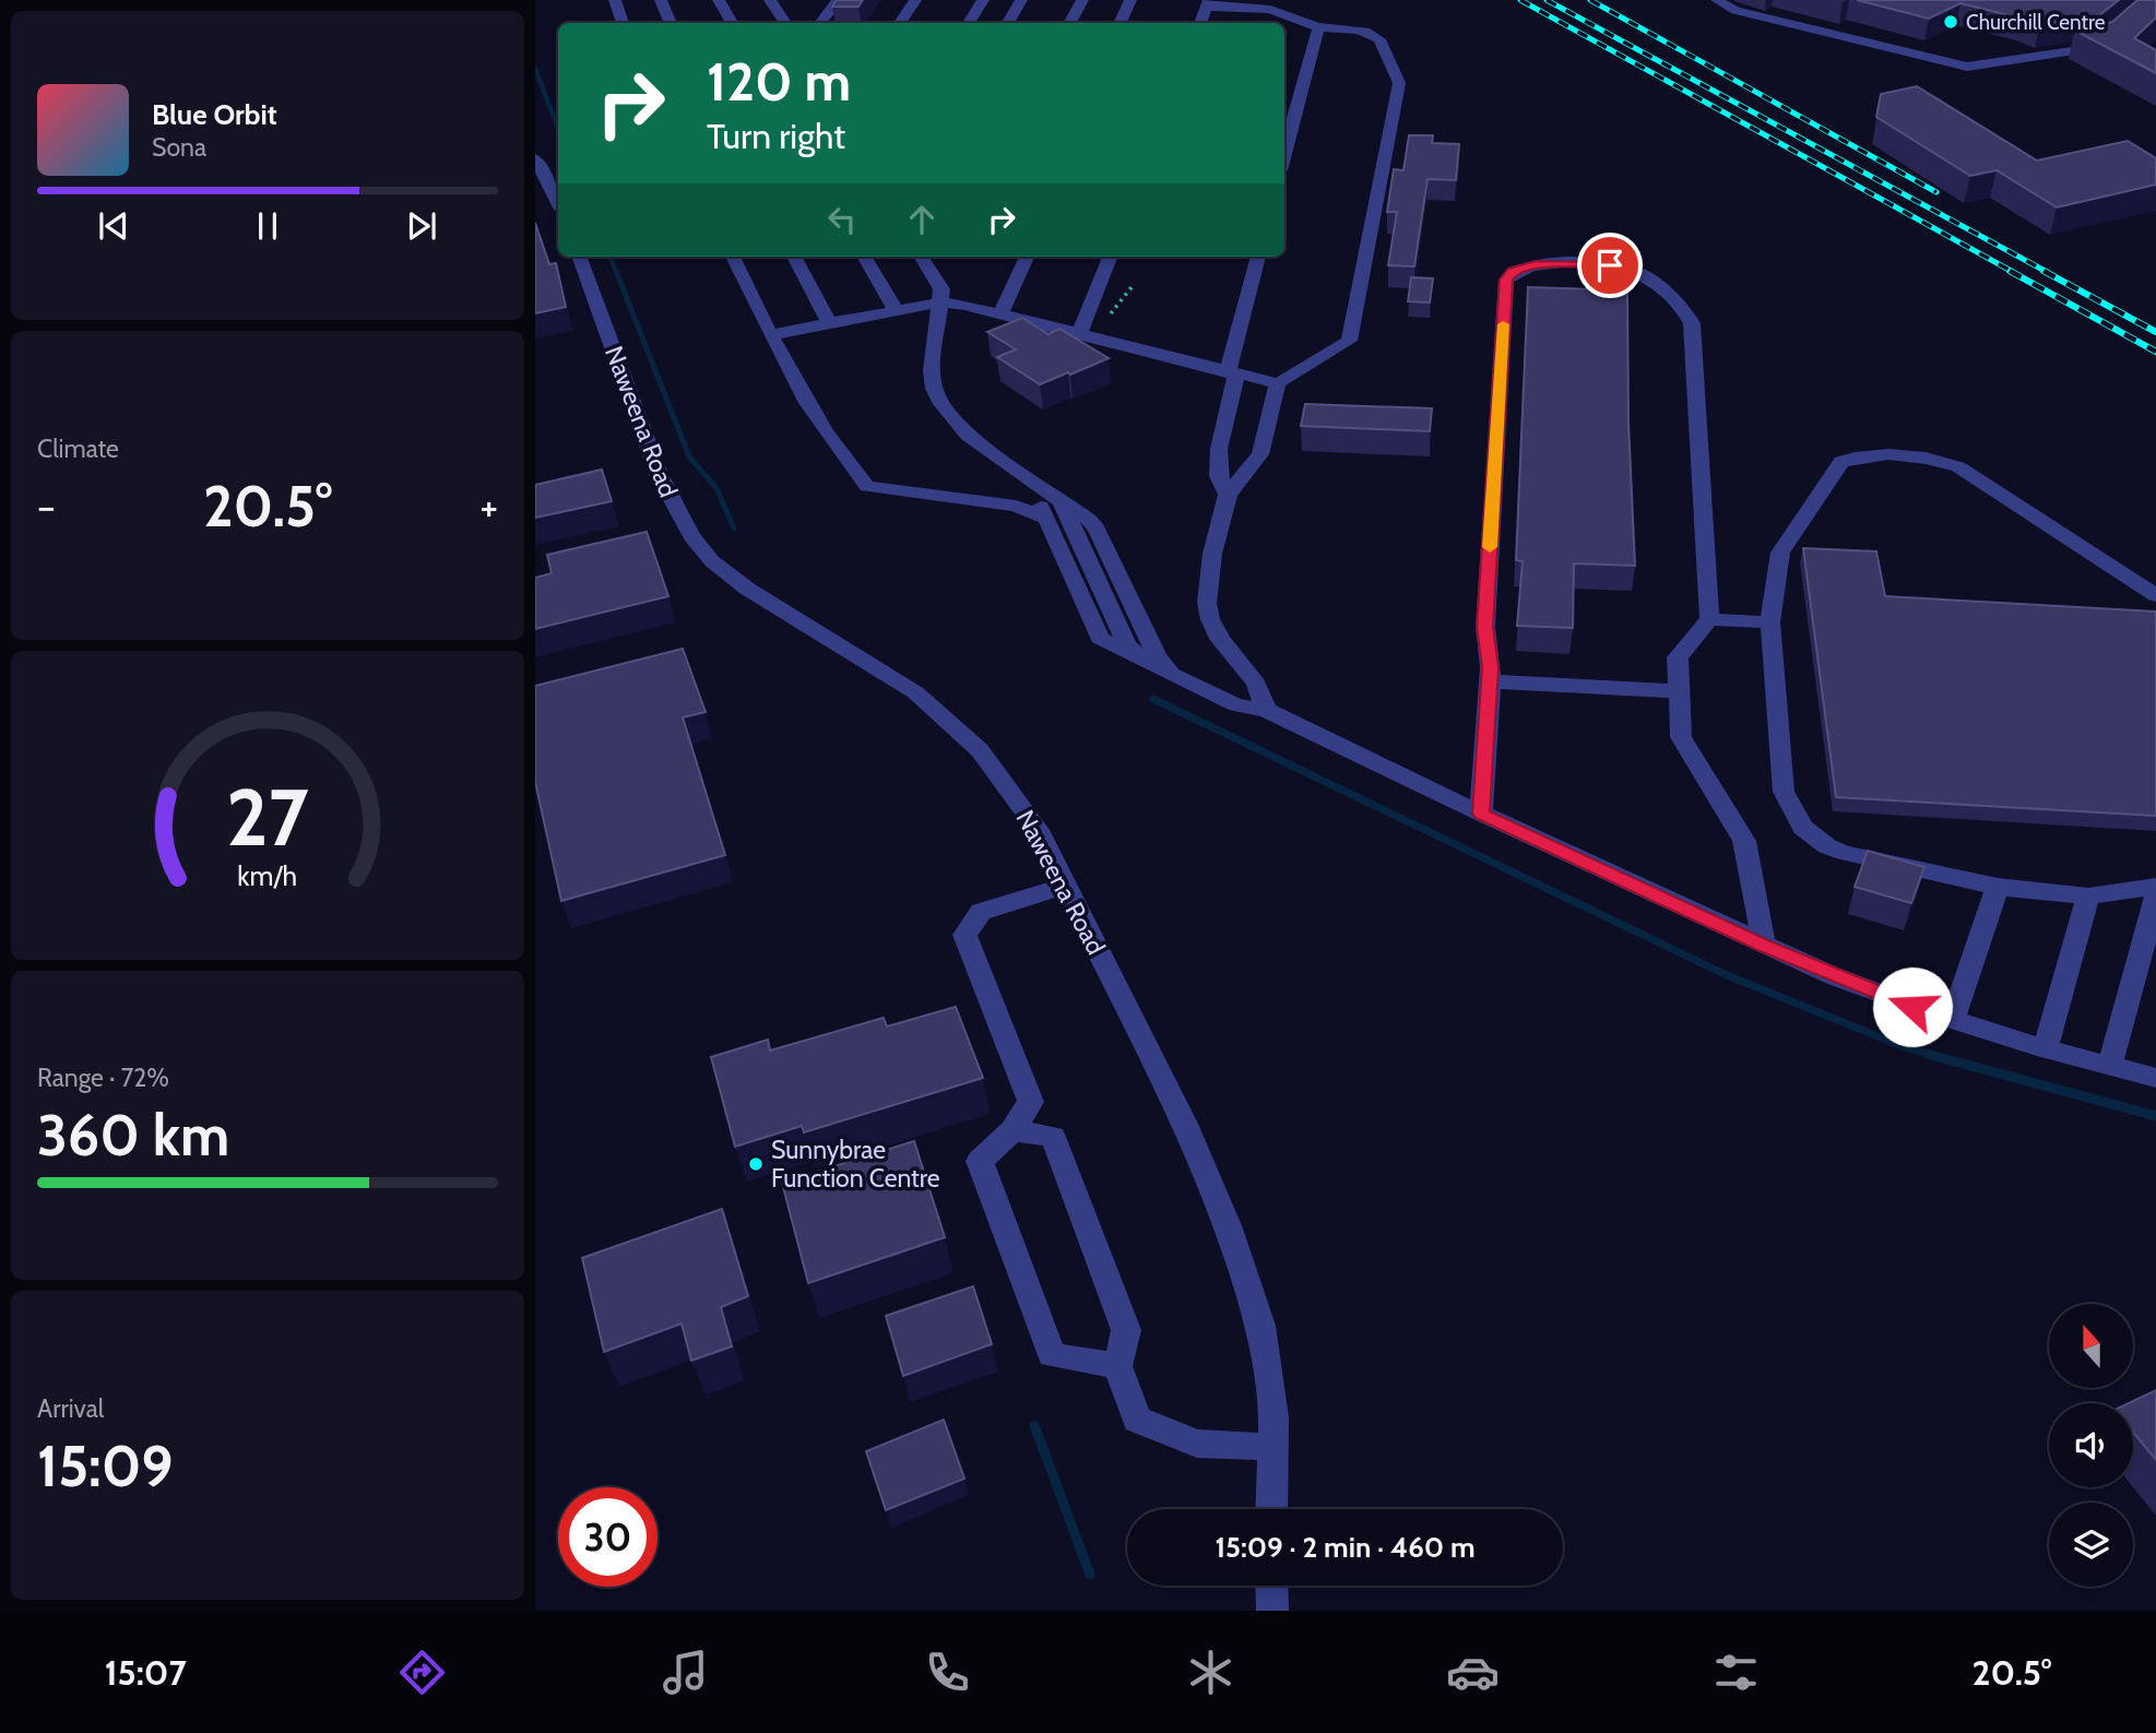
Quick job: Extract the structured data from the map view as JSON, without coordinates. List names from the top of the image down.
{
  "streets": {
    "street": ["Naweena Road"]
  },
  "places": ["Churchill Centre", "Sunnybrae Function Centre"],
  "north": "top",
  "page": {
    "turn": ["120 m", "Turn right"],
    "song": ["Blue Orbit", "Sona"],
    "tile": [
      "Climate",
      ["Range · 72%", "360 km"],
      ["Arrival", "15:09"]
    ],
    "heat": ["−", "20.5°", "+"],
    "limit": "30",
    "trip": "15:09 · 2 min · 460 m",
    "tabs": ["15:07", "20.5°"],
    "gauge": ["27", "km/h"]
  }
}
